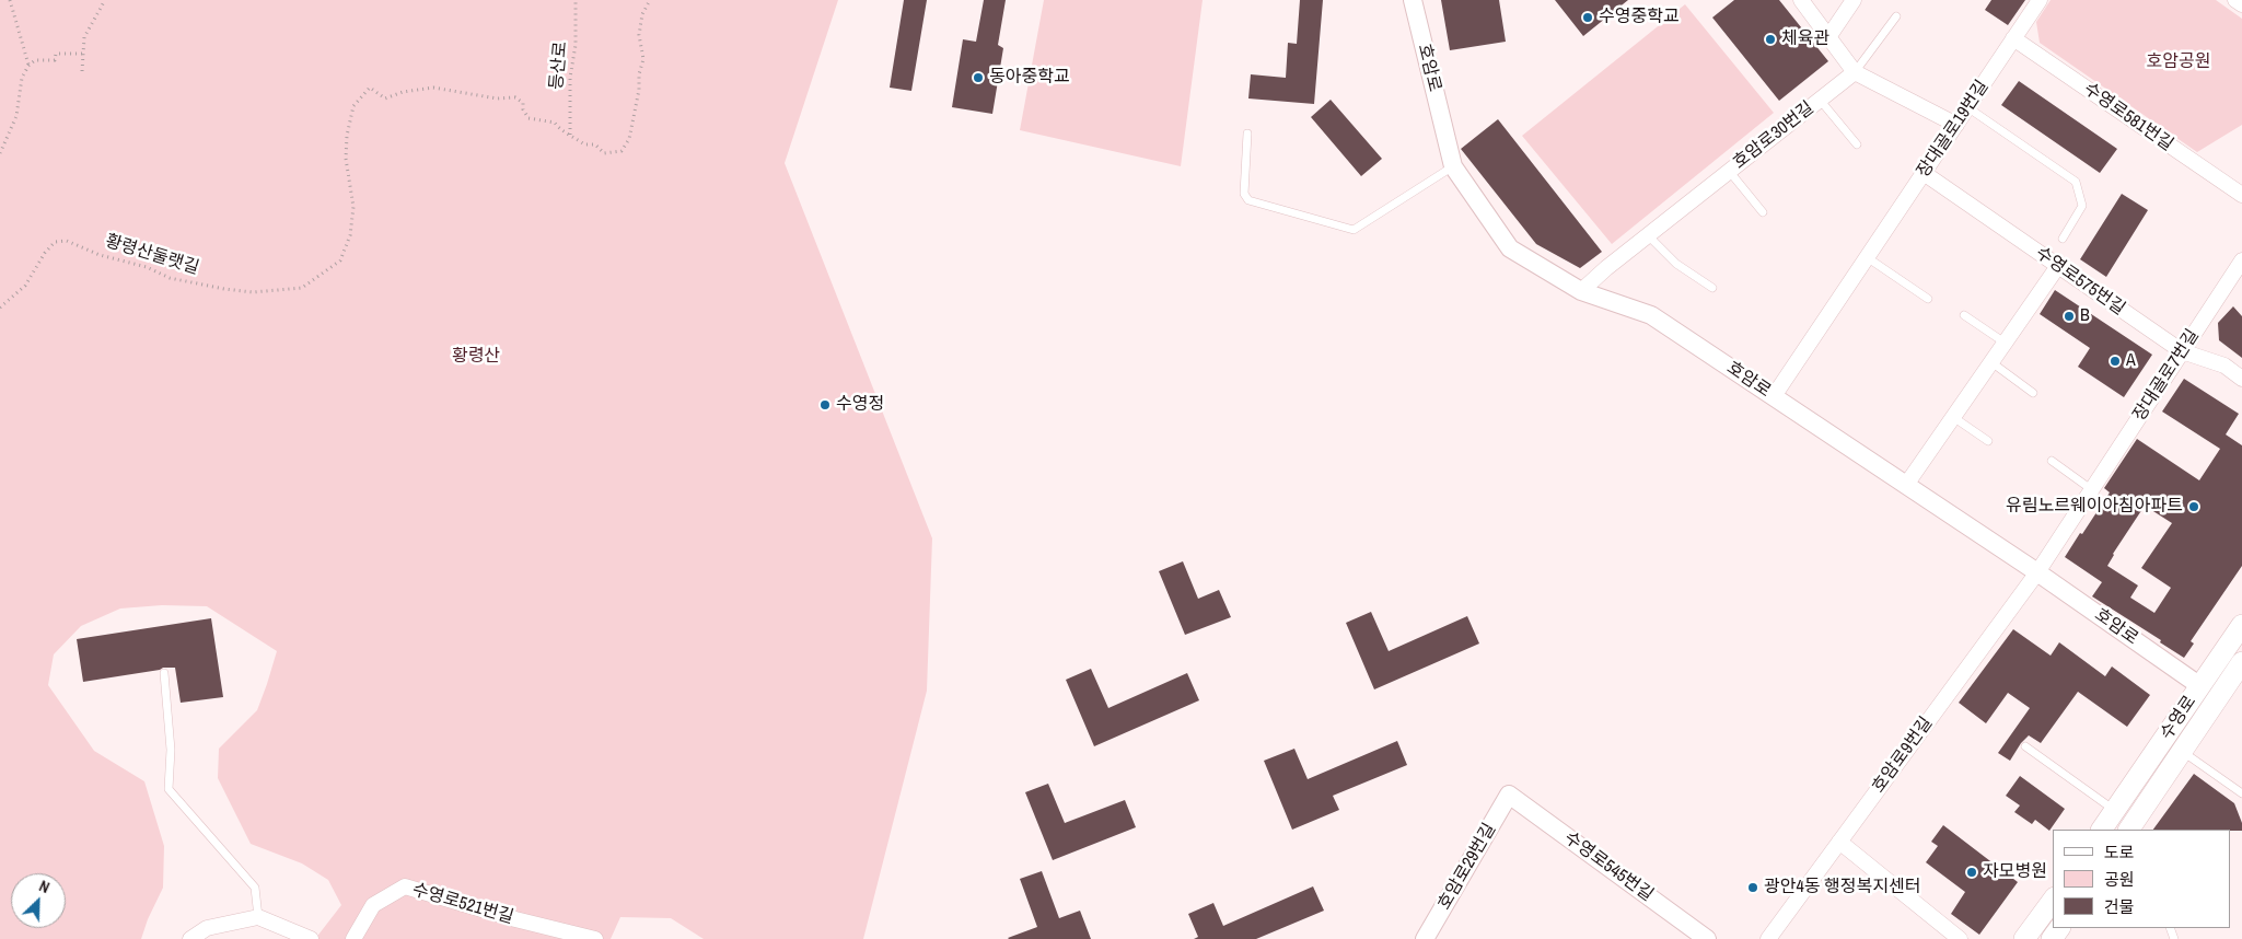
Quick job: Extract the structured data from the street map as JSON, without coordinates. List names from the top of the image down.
{
  "streets": {
    "main road": ["수영로"],
    "street": [
      "호암로",
      "수영로581번길",
      "장대골로19번길",
      "호암로30번길",
      "수영로575번길",
      "장대골로7번길",
      "호암로9번길",
      "호암로29번길",
      "수영로545번길",
      "수영로521번길"
    ],
    "path": ["등산로", "황령산둘랫길"]
  },
  "crossings": [
    ["등산로", "황령산둘랫길"],
    ["호암로", "장대골로19번길"],
    ["호암로", "호암로30번길"],
    ["호암로", "장대골로7번길"],
    ["호암로", "수영로"],
    ["호암로", "호암로9번길"],
    ["수영로581번길", "장대골로19번길"],
    ["장대골로19번길", "수영로575번길"],
    ["수영로575번길", "장대골로7번길"],
    ["장대골로7번길", "호암로9번길"],
    ["호암로29번길", "수영로545번길"]
  ],
  "parks": ["호암공원", "황령산"],
  "places": [
    "수영중학교",
    "체육관",
    "동아중학교",
    "B",
    "A",
    "수영정",
    "유림노르웨이아침아파트",
    "자모병원",
    "광안4동 행정복지센터"
  ],
  "legend": ["도로", "공원", "건물"],
  "north": "top right"
}
